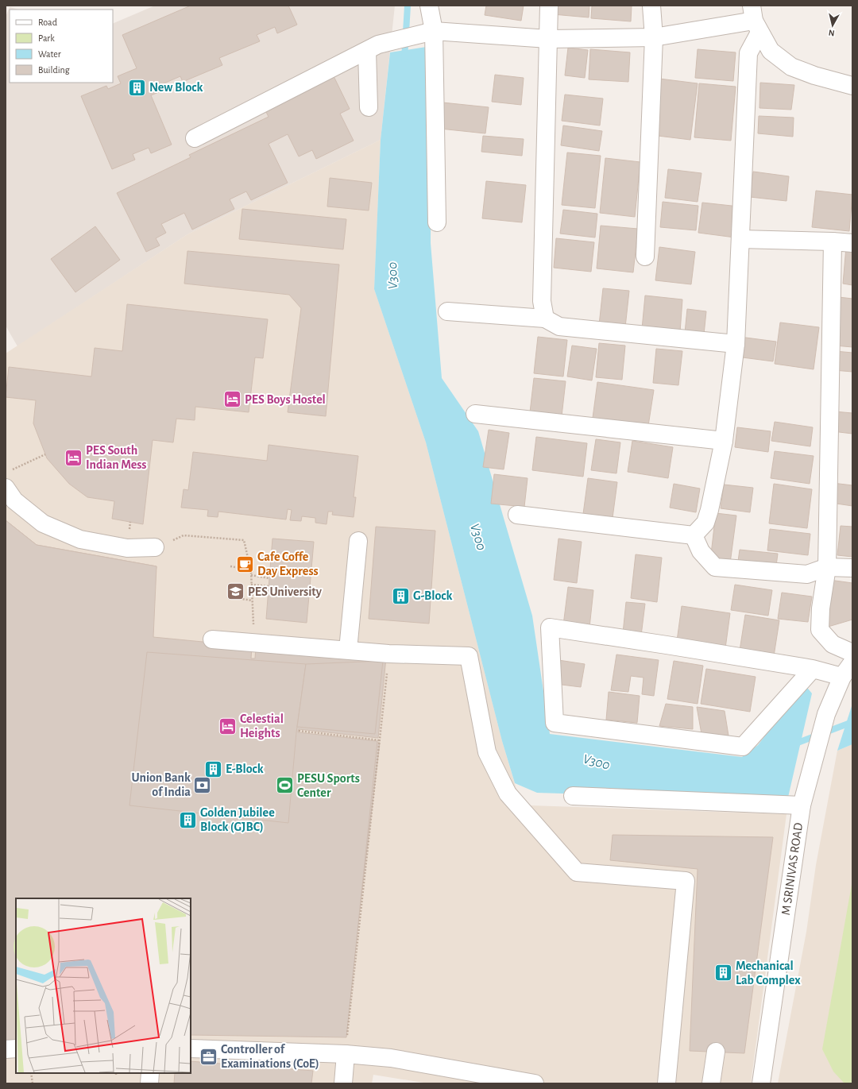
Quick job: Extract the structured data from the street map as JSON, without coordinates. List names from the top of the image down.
{
  "streets": {
    "street": ["M SRINIVAS ROAD"]
  },
  "water": ["V300"],
  "places": {
    "building": [
      "New Block",
      "G-Block",
      "E-Block",
      "Golden Jubilee Block (GJBC)",
      "Mechanical Lab Complex"
    ],
    "hotel": ["PES Boys Hostel", "PES South Indian Mess", "Celestial Heights"],
    "cafe": ["Cafe Coffe Day Express"],
    "school or university": ["PES University"],
    "bank": ["Union Bank of India"],
    "sports": ["PESU Sports Center"],
    "office": ["Controller of Examinations (CoE)"]
  },
  "legend": [
    "Road",
    "Park",
    "Water",
    "Building"
  ],
  "north": "bottom"
}
